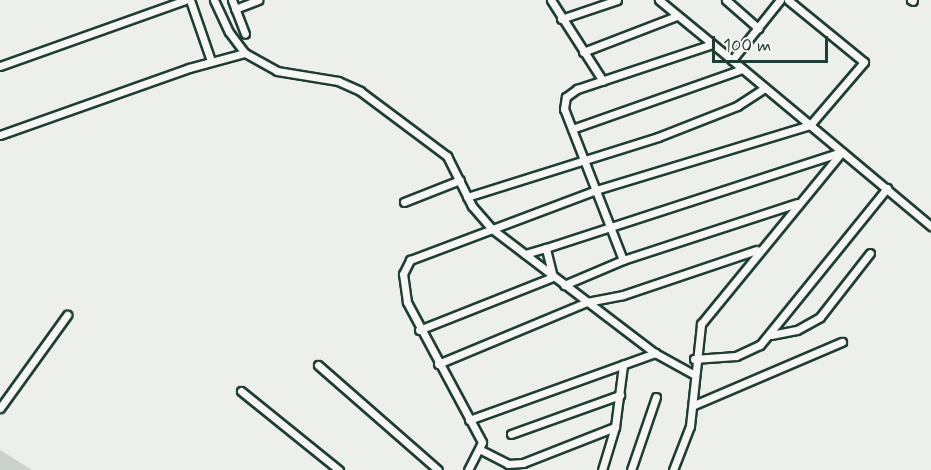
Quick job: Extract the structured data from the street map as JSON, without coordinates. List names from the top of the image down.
{
  "scale_bar": "100 m"
}
